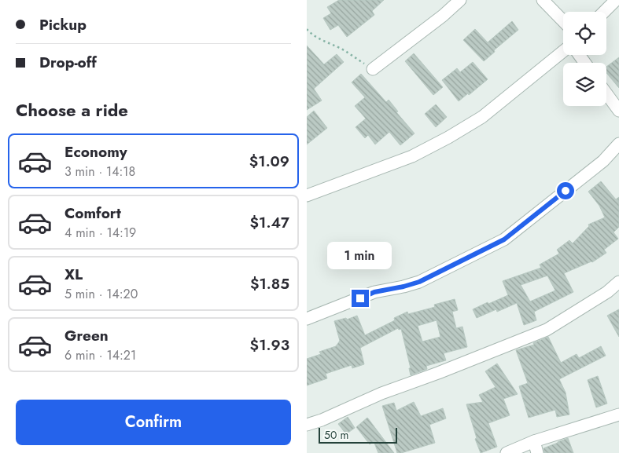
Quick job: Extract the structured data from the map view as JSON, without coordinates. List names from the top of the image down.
{
  "scale_bar": "50 m",
  "page": {
    "banner": ["Pickup", "Drop-off"],
    "heading": "Choose a ride",
    "list": [
      {
        "name": "Economy",
        "note": "3 min · 14:18",
        "value": "$1.09"
      },
      {
        "name": "Comfort",
        "note": "4 min · 14:19",
        "value": "$1.47"
      },
      {
        "name": "XL",
        "note": "5 min · 14:20",
        "value": "$1.85"
      },
      {
        "name": "Green",
        "note": "6 min · 14:21",
        "value": "$1.93"
      }
    ],
    "bubble": "1 min",
    "buttons": "Confirm",
    "scale": "50 m"
  }
}
